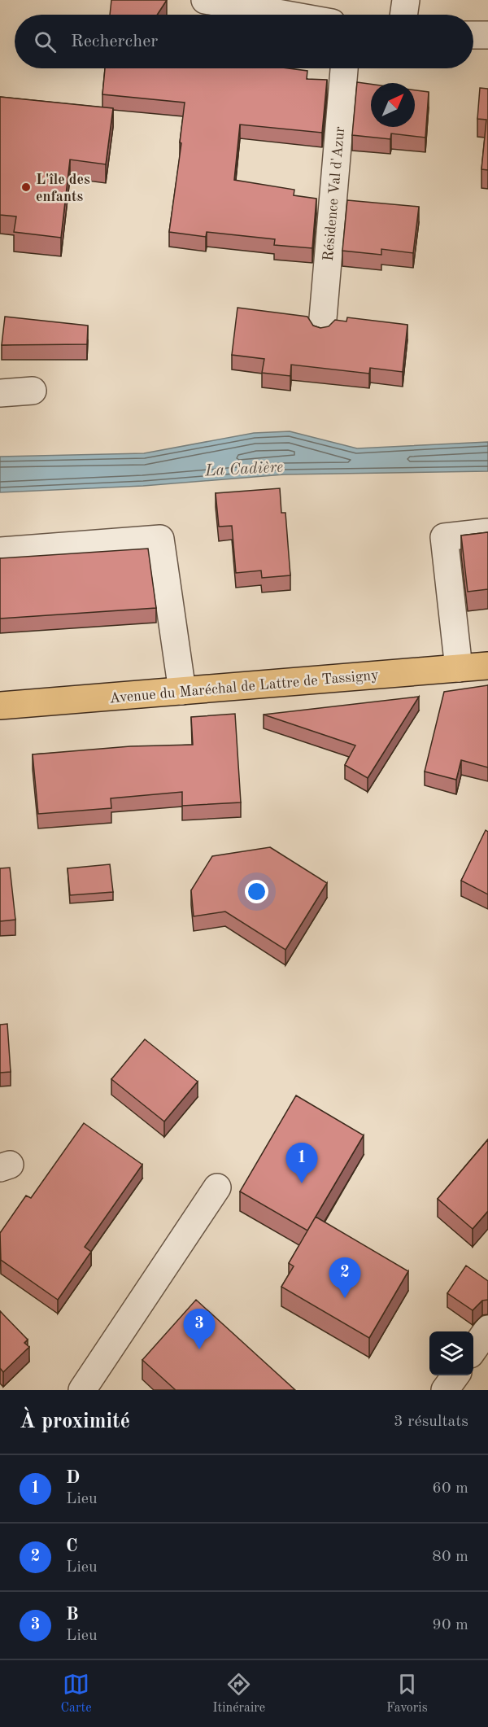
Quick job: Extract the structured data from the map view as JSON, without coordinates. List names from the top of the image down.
{
  "streets": {
    "main road": ["Avenue du Maréchal de Lattre de Tassigny"],
    "street": ["Résidence Val d'Azur"]
  },
  "water": ["La Cadière"],
  "places": ["L'île des enfants"],
  "north": "top right",
  "page": {
    "search": "Rechercher",
    "pins": ["1", "2", "3"],
    "heading": ["À proximité", "3 résultats"],
    "list": [
      {
        "mark": "1",
        "name": "D",
        "note": "Lieu",
        "value": "60 m"
      },
      {
        "mark": "2",
        "name": "C",
        "note": "Lieu",
        "value": "80 m"
      },
      {
        "mark": "3",
        "name": "B",
        "note": "Lieu",
        "value": "90 m"
      }
    ],
    "nav": ["Carte", "Itinéraire", "Favoris"]
  }
}
